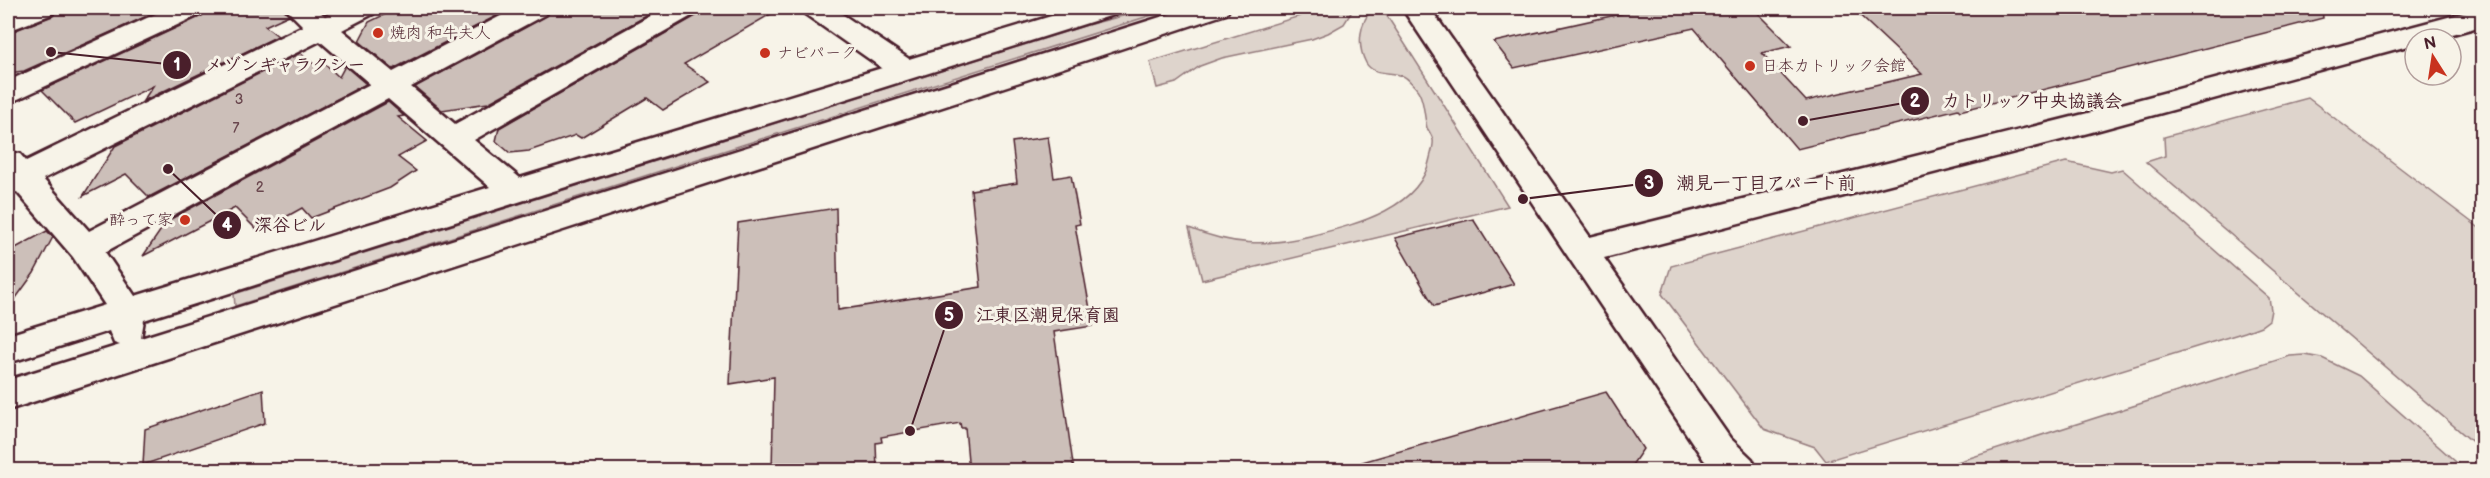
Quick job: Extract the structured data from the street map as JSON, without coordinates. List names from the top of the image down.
{
  "places": [
    "焼肉 和牛夫人",
    "メゾンギャラクシー",
    "ナビパーク",
    "日本カトリック会館",
    "カトリック中央協議会",
    "深谷ビル",
    "潮見一丁目アパート前",
    "酔って家",
    "江東区潮見保育園"
  ],
  "house_numbers": ["3", "7", "2"],
  "north": "top"
}
